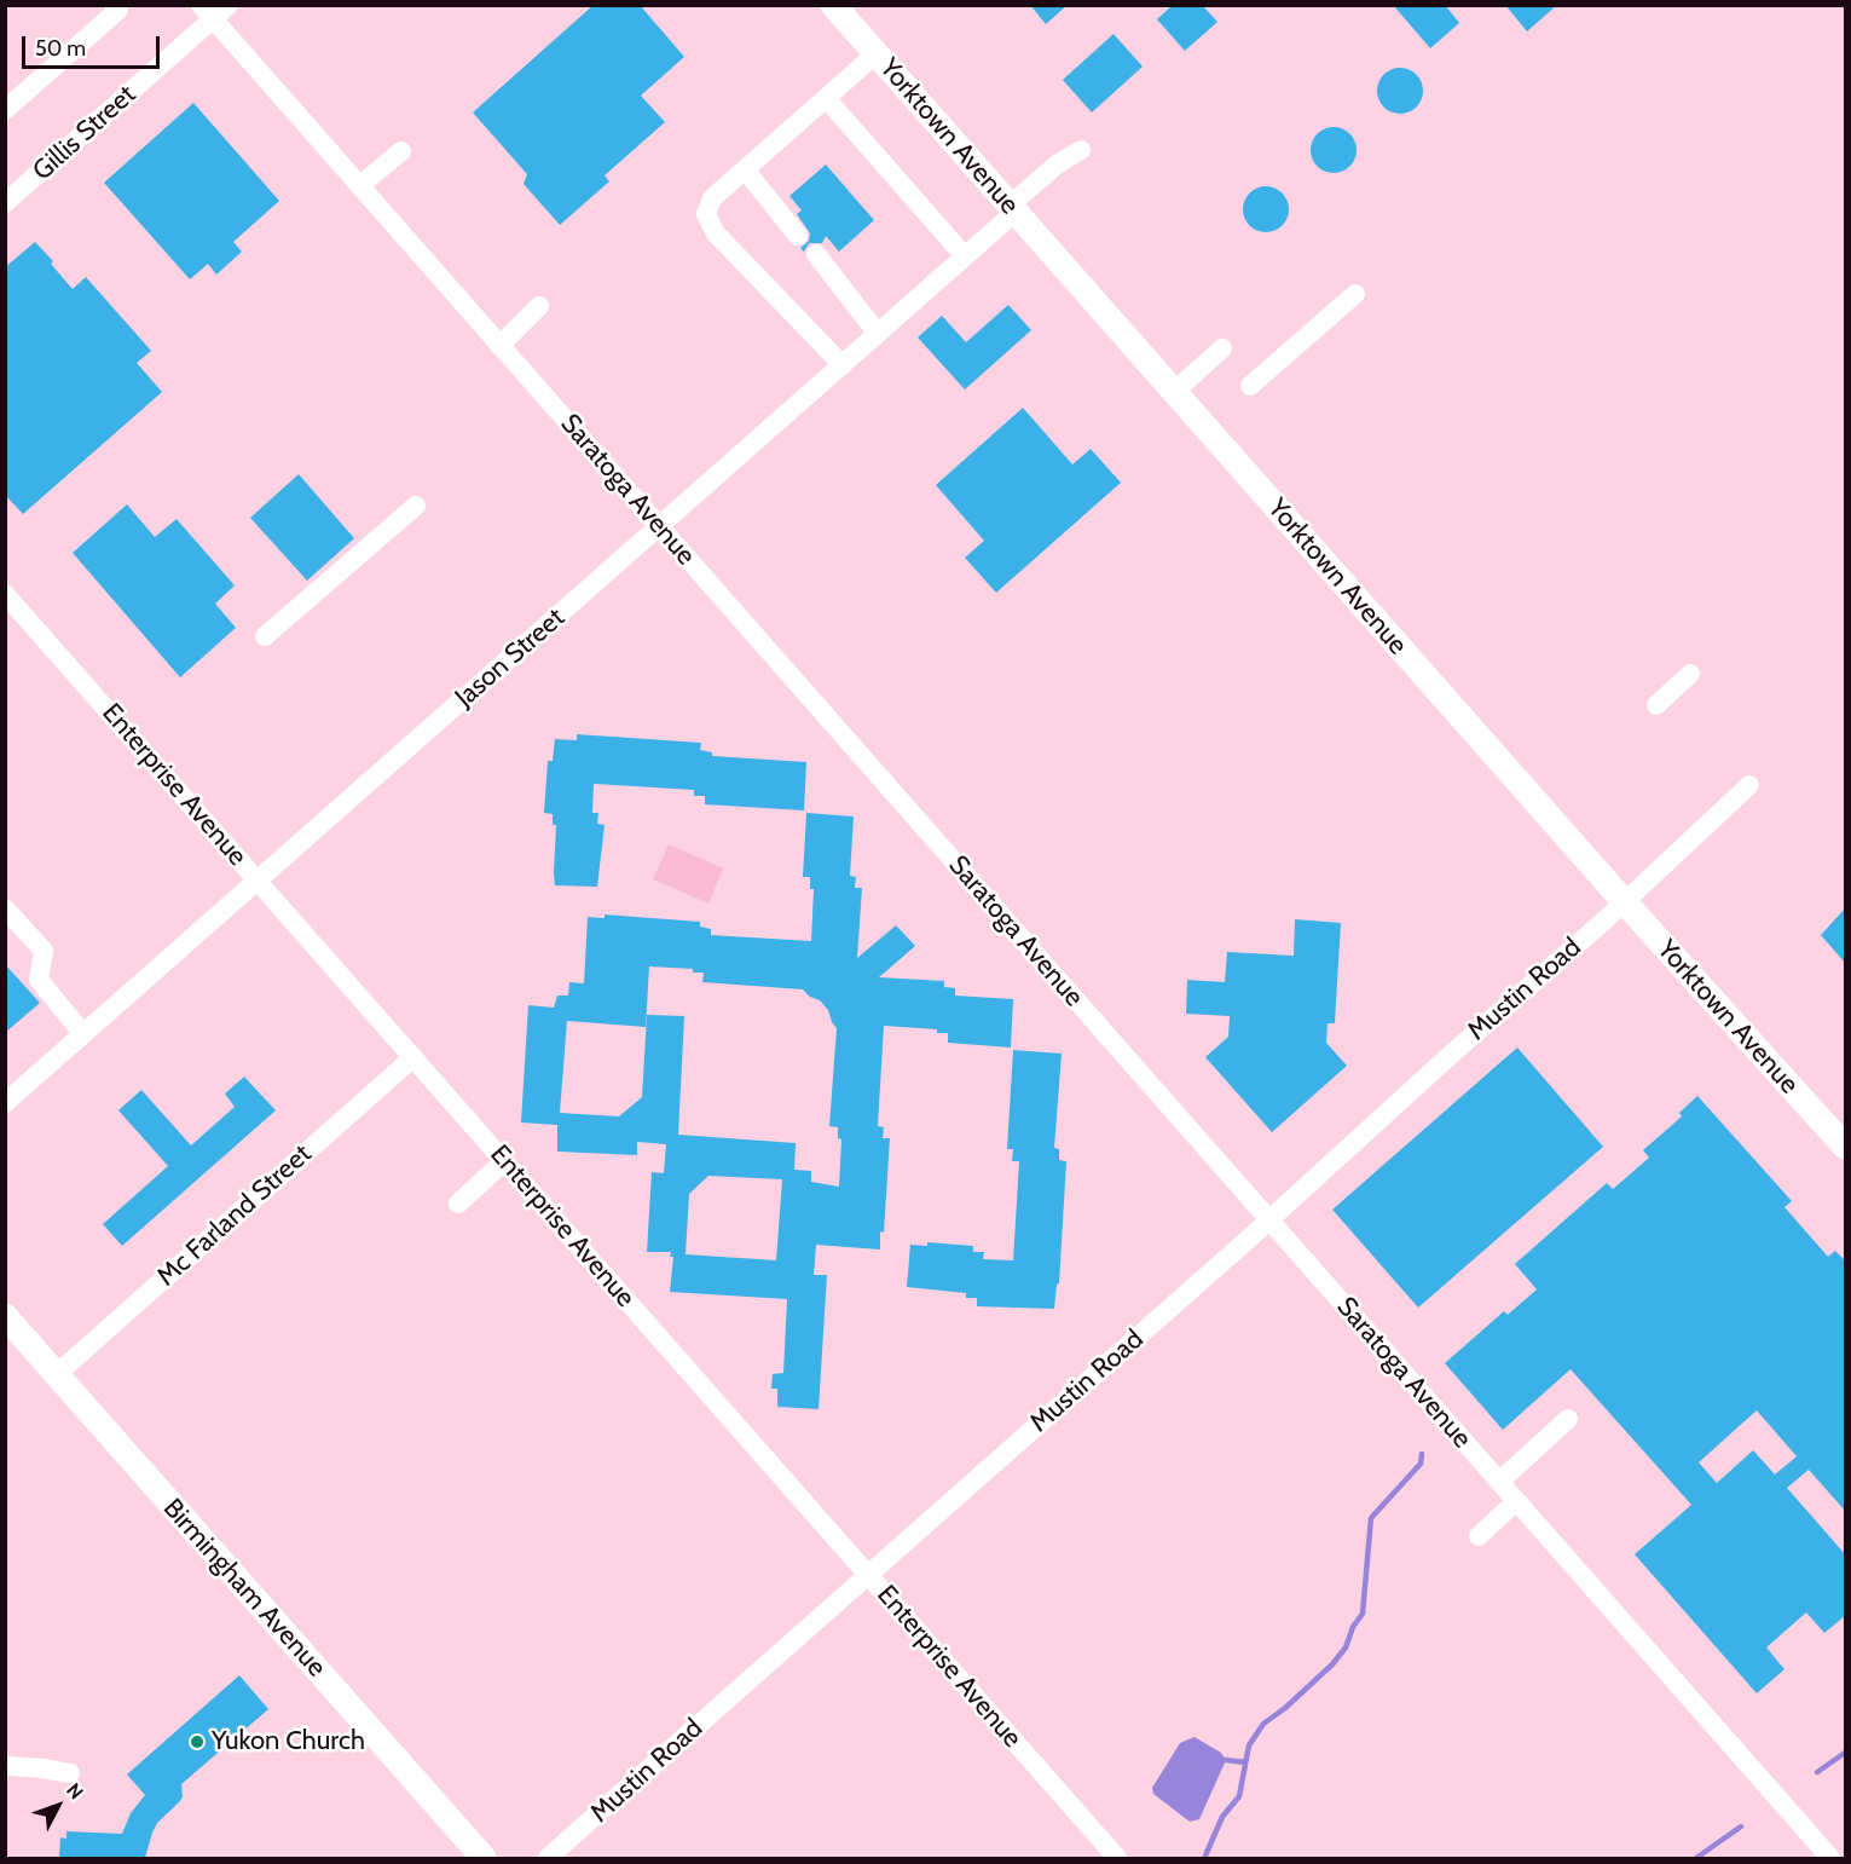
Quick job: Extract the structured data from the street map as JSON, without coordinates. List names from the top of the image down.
{
  "streets": {
    "main road": ["Yorktown Avenue", "Birmingham Avenue"],
    "street": [
      "Gillis Street",
      "Saratoga Avenue",
      "Jason Street",
      "Enterprise Avenue",
      "Mustin Road",
      "Mc Farland Street"
    ]
  },
  "crossings": [
    ["Gillis Street", "Saratoga Avenue"],
    ["Yorktown Avenue", "Jason Street"],
    ["Yorktown Avenue", "Mustin Road"],
    ["Saratoga Avenue", "Jason Street"],
    ["Saratoga Avenue", "Mustin Road"],
    ["Jason Street", "Enterprise Avenue"],
    ["Enterprise Avenue", "Mustin Road"],
    ["Enterprise Avenue", "Mc Farland Street"],
    ["Mc Farland Street", "Birmingham Avenue"]
  ],
  "places": ["Yukon Church"],
  "scale_bar": "50 m",
  "north": "top right"
}
